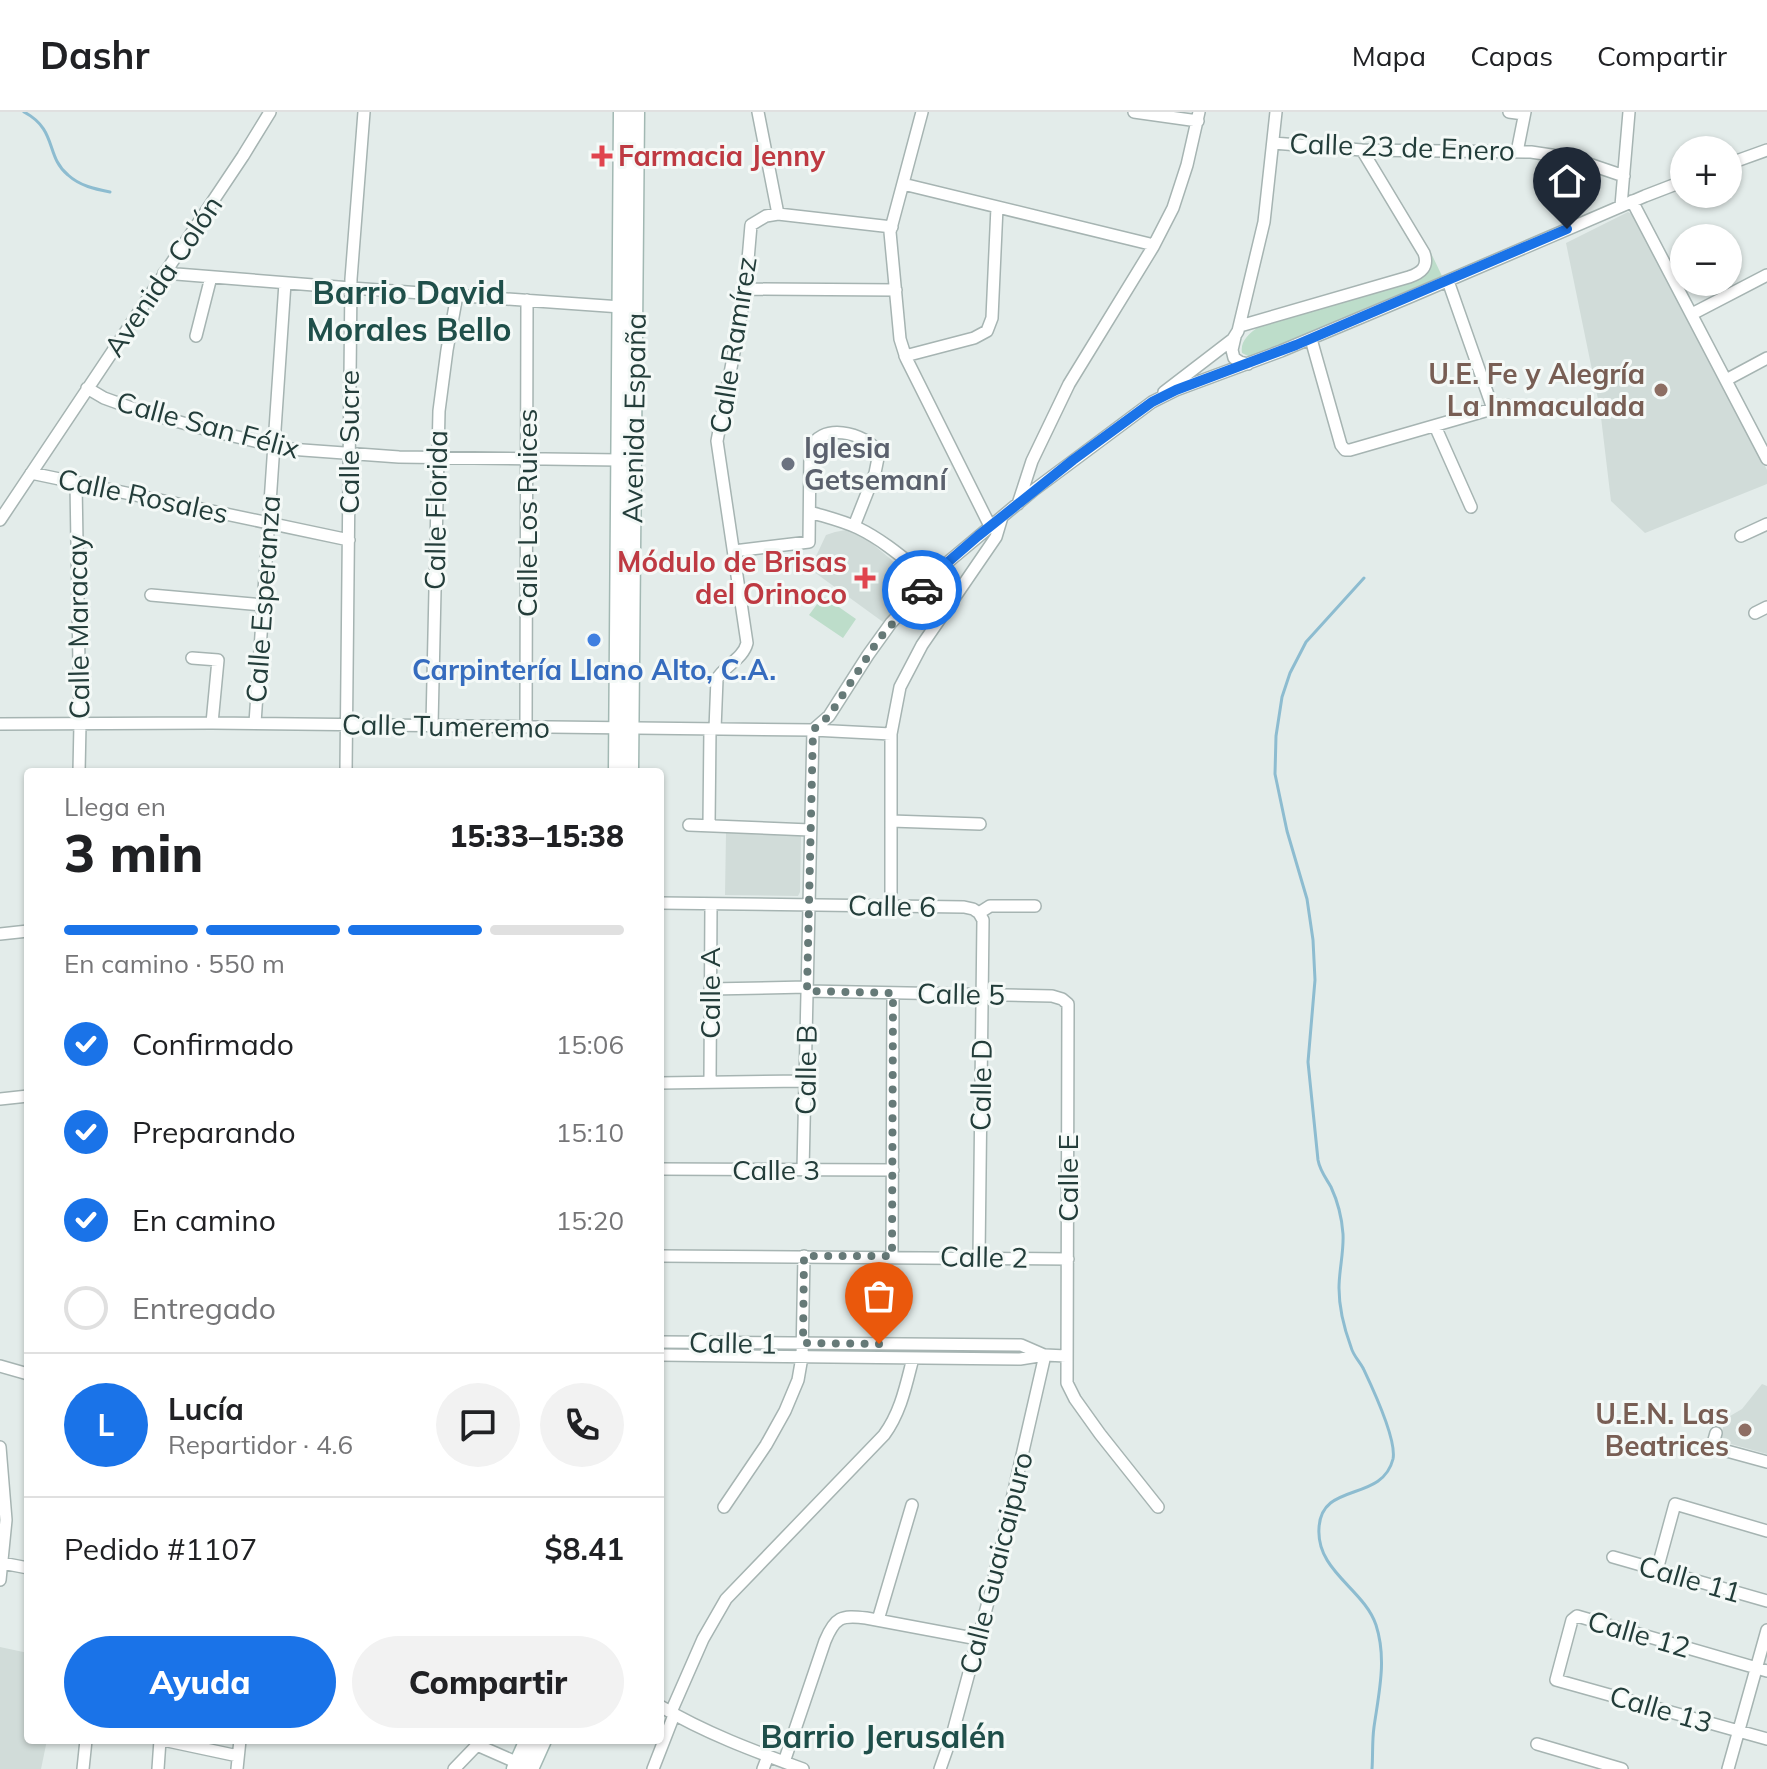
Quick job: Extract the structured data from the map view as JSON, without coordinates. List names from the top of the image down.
{
  "streets": {
    "main road": ["Avenida España"],
    "street": [
      "Calle 23 de Enero",
      "Avenida Colón",
      "Calle Ramírez",
      "Calle San Félix",
      "Calle Sucre",
      "Calle Rosales",
      "Calle Florida",
      "Calle Los Ruices",
      "Calle Esperanza",
      "Calle Maracay",
      "Calle Tumeremo",
      "Calle 6",
      "Calle A",
      "Calle 5",
      "Calle B",
      "Calle D",
      "Calle 3",
      "Calle E",
      "Calle 2",
      "Calle 1",
      "Calle Guaicaipuro",
      "Calle 11",
      "Calle 12",
      "Calle 13"
    ]
  },
  "crossings": [
    ["Avenida Colón", "Calle San Félix"],
    ["Avenida Colón", "Calle Rosales"],
    ["Calle Ramírez", "Calle Tumeremo"],
    ["Avenida España", "Calle San Félix"],
    ["Avenida España", "Calle Tumeremo"],
    ["Calle San Félix", "Calle Sucre"],
    ["Calle San Félix", "Calle Florida"],
    ["Calle San Félix", "Calle Los Ruices"],
    ["Calle San Félix", "Calle Esperanza"],
    ["Calle Sucre", "Calle Rosales"],
    ["Calle Sucre", "Calle Tumeremo"],
    ["Calle Rosales", "Calle Esperanza"],
    ["Calle Rosales", "Calle Maracay"],
    ["Calle Florida", "Calle Tumeremo"],
    ["Calle Los Ruices", "Calle Tumeremo"],
    ["Calle Esperanza", "Calle Tumeremo"],
    ["Calle Maracay", "Calle Tumeremo"],
    ["Calle Tumeremo", "Calle B"],
    ["Calle 6", "Calle A"],
    ["Calle 6", "Calle B"],
    ["Calle 6", "Calle D"],
    ["Calle A", "Calle 5"],
    ["Calle 5", "Calle B"],
    ["Calle 5", "Calle D"],
    ["Calle 5", "Calle E"],
    ["Calle B", "Calle 3"],
    ["Calle D", "Calle 2"],
    ["Calle E", "Calle 2"],
    ["Calle E", "Calle 1"],
    ["Calle 1", "Calle Guaicaipuro"],
    ["Calle 12", "Calle 13"]
  ],
  "districts": ["Barrio David Morales Bello", "Barrio Jerusalén"],
  "places": {
    "health": ["Farmacia Jenny", "Módulo de Brisas del Orinoco"],
    "other": [
      "U.E. Fe y Alegría La Inmaculada",
      "Iglesia Getsemaní",
      "Carpintería Llano Alto, C.A.",
      "U.E.N. Las Beatrices"
    ]
  },
  "page": {
    "header": "Dashr",
    "nav": ["Mapa", "Capas", "Compartir"],
    "map_buttons": ["+", "−"],
    "heading": ["3 min", "Llega en", "15:33–15:38"],
    "panel": [
      "Lucía",
      "Repartidor · 4.6",
      "Pedido #1107",
      "$8.41"
    ],
    "bar": "En camino · 550 m",
    "list": [
      ["Confirmado", "15:06"],
      ["Preparando", "15:10"],
      ["En camino", "15:20"],
      "Entregado"
    ],
    "round": "L",
    "buttons": ["Ayuda", "Compartir"]
  }
}
